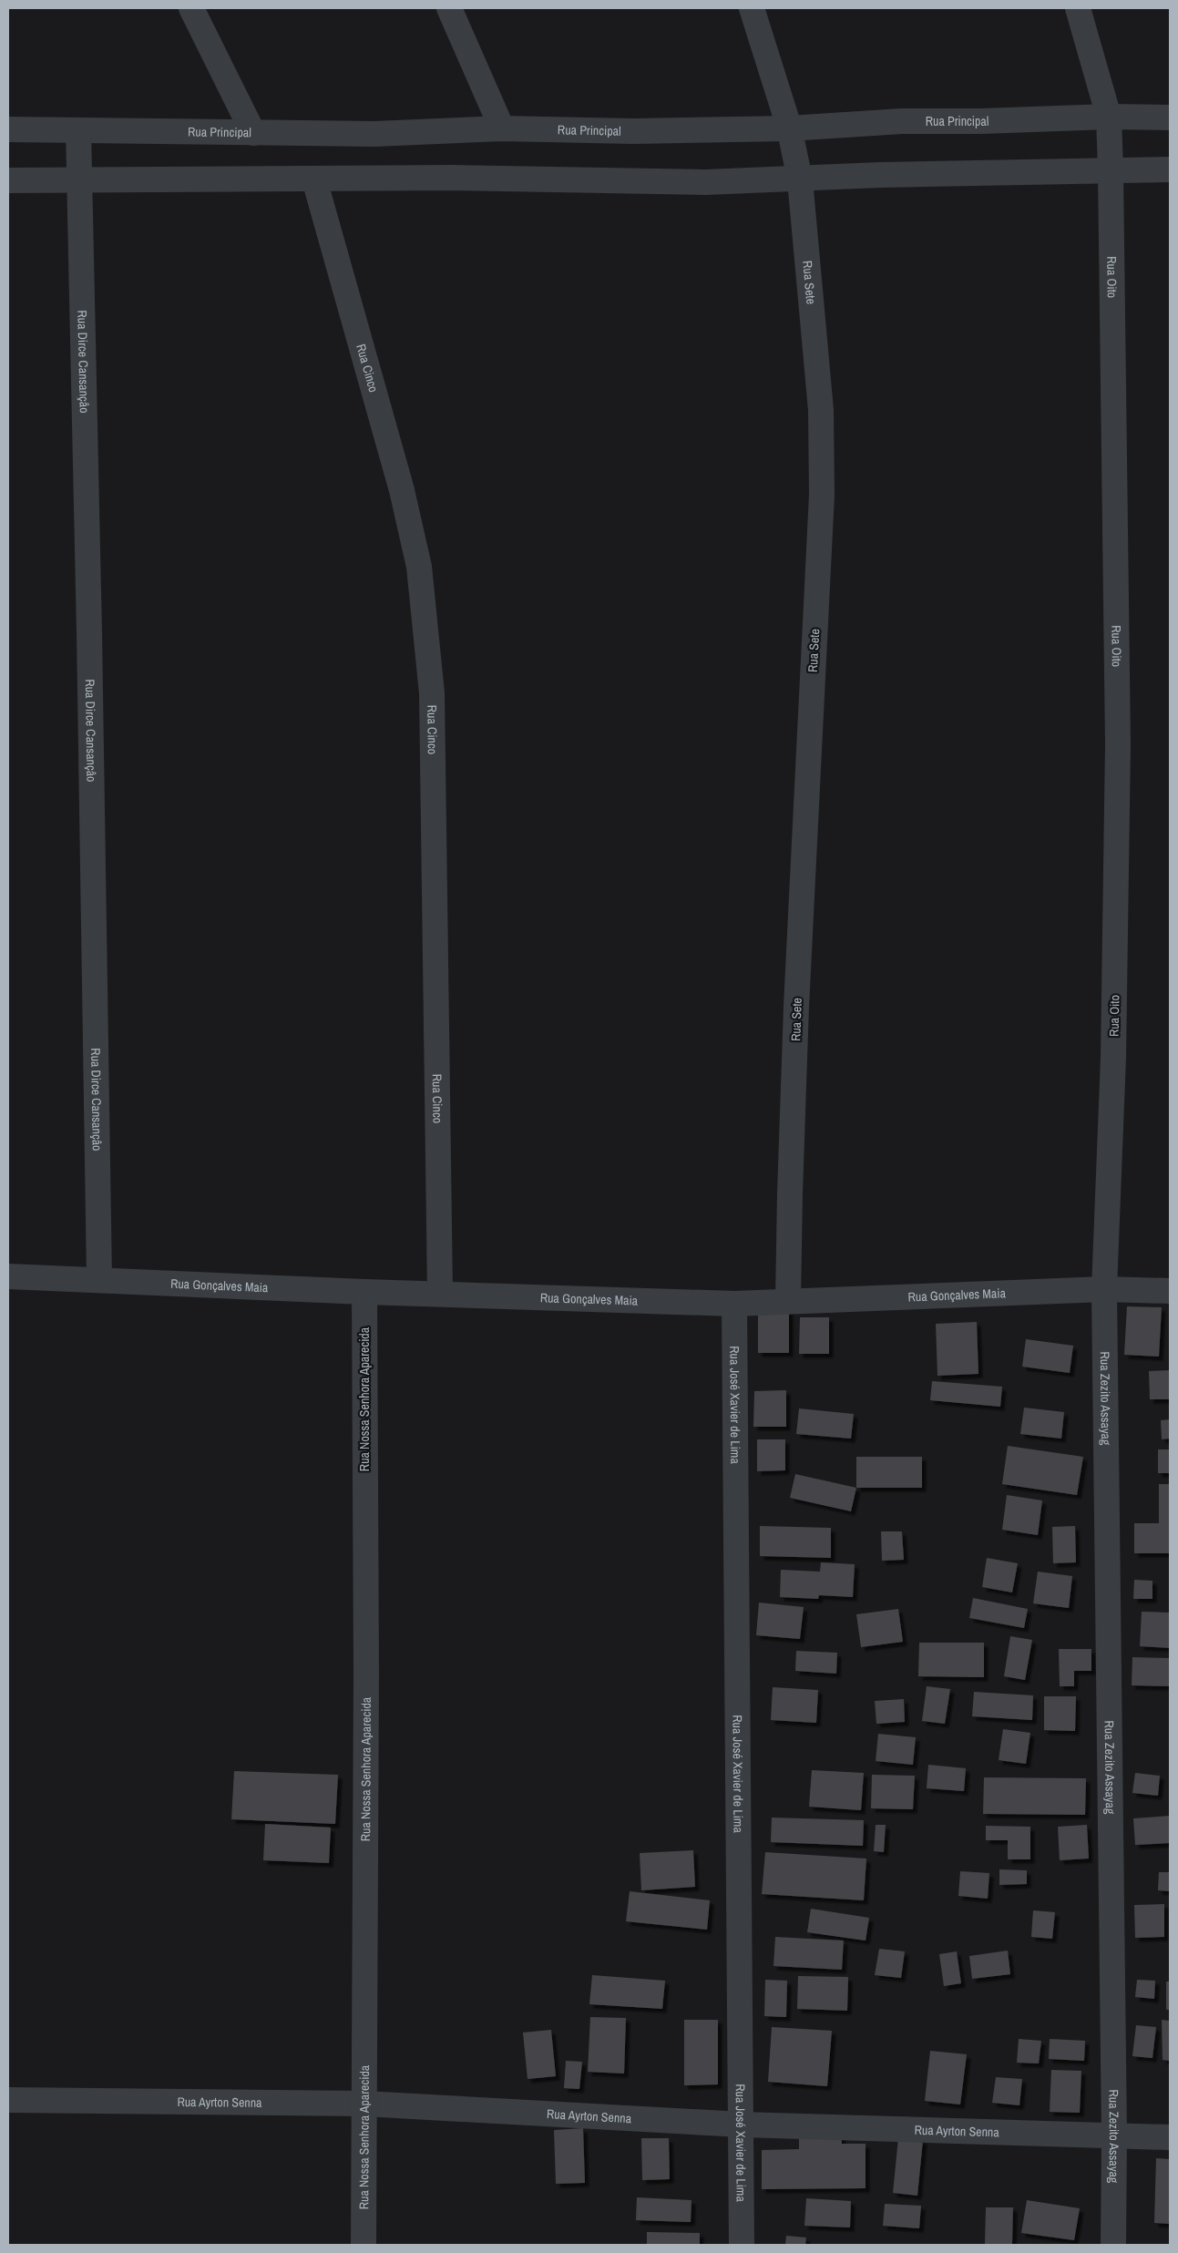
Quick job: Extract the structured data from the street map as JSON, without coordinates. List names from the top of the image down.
{
  "streets": {
    "street": [
      "Rua Principal",
      "Rua Oito",
      "Rua Sete",
      "Rua Dirce Cansançâo",
      "Rua Cinco",
      "Rua Gonçalves Maia",
      "Rua Zezito Assayag",
      "Rua Nossa Senhora Aparecida",
      "Rua José Xavier de Lima",
      "Rua Ayrton Senna"
    ]
  },
  "crossings": [
    ["Rua Principal", "Rua Oito"],
    ["Rua Principal", "Rua Sete"],
    ["Rua Principal", "Rua Dirce Cansançâo"],
    ["Rua Oito", "Rua Gonçalves Maia"],
    ["Rua Oito", "Rua Zezito Assayag"],
    ["Rua Sete", "Rua Gonçalves Maia"],
    ["Rua Dirce Cansançâo", "Rua Gonçalves Maia"],
    ["Rua Cinco", "Rua Gonçalves Maia"],
    ["Rua Gonçalves Maia", "Rua Zezito Assayag"],
    ["Rua Gonçalves Maia", "Rua Nossa Senhora Aparecida"],
    ["Rua Gonçalves Maia", "Rua José Xavier de Lima"],
    ["Rua Zezito Assayag", "Rua Ayrton Senna"],
    ["Rua Nossa Senhora Aparecida", "Rua Ayrton Senna"],
    ["Rua José Xavier de Lima", "Rua Ayrton Senna"]
  ]
}
